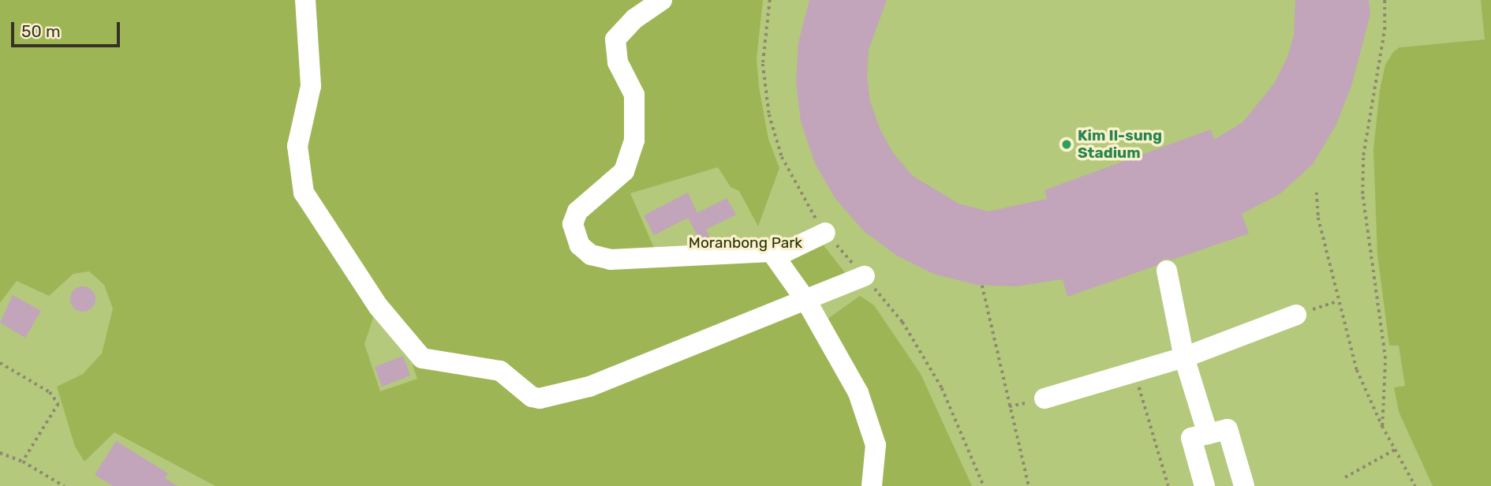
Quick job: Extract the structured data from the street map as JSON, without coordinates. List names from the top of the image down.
{
  "parks": ["Moranbong Park"],
  "places": ["Kim Il-sung Stadium"],
  "scale_bar": "50 m"
}
